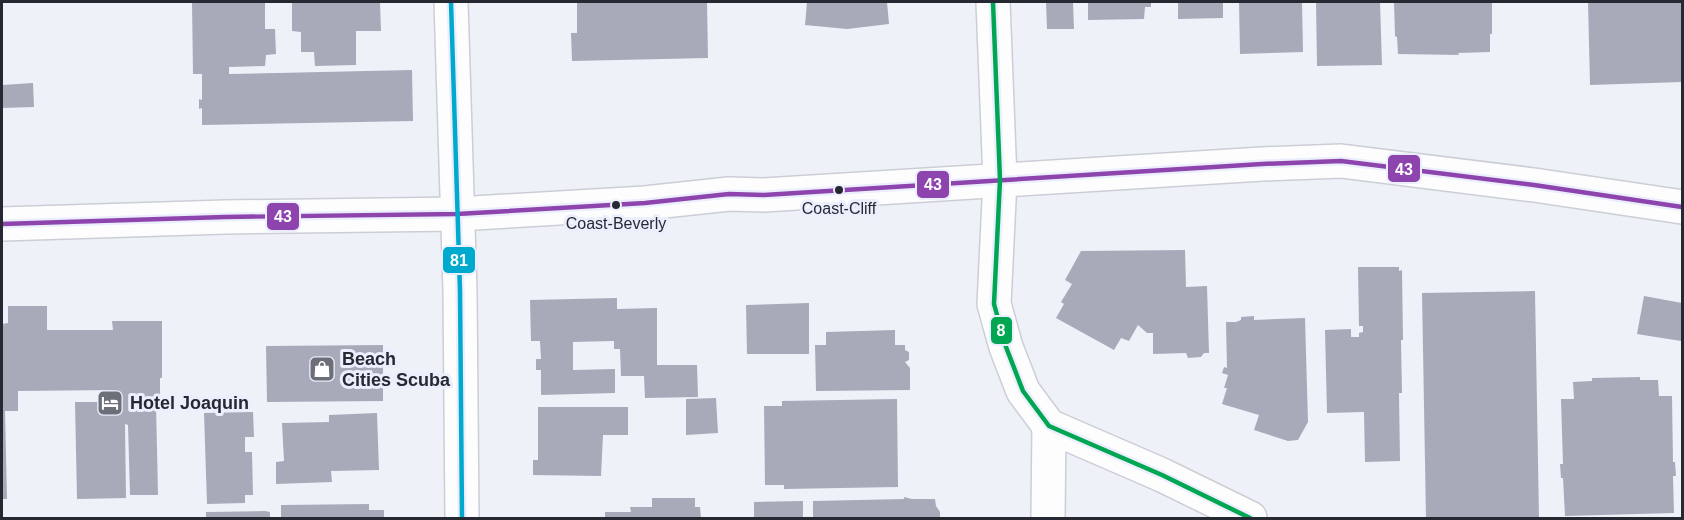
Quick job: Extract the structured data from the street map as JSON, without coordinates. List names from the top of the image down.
{
  "places": {
    "other": ["Coast-Cliff", "Coast-Beverly"],
    "shop": ["Beach Cities Scuba"],
    "hotel": ["Hotel Joaquin"]
  },
  "lines": ["transit line 81", "transit line 8", "transit line 43"]
}
